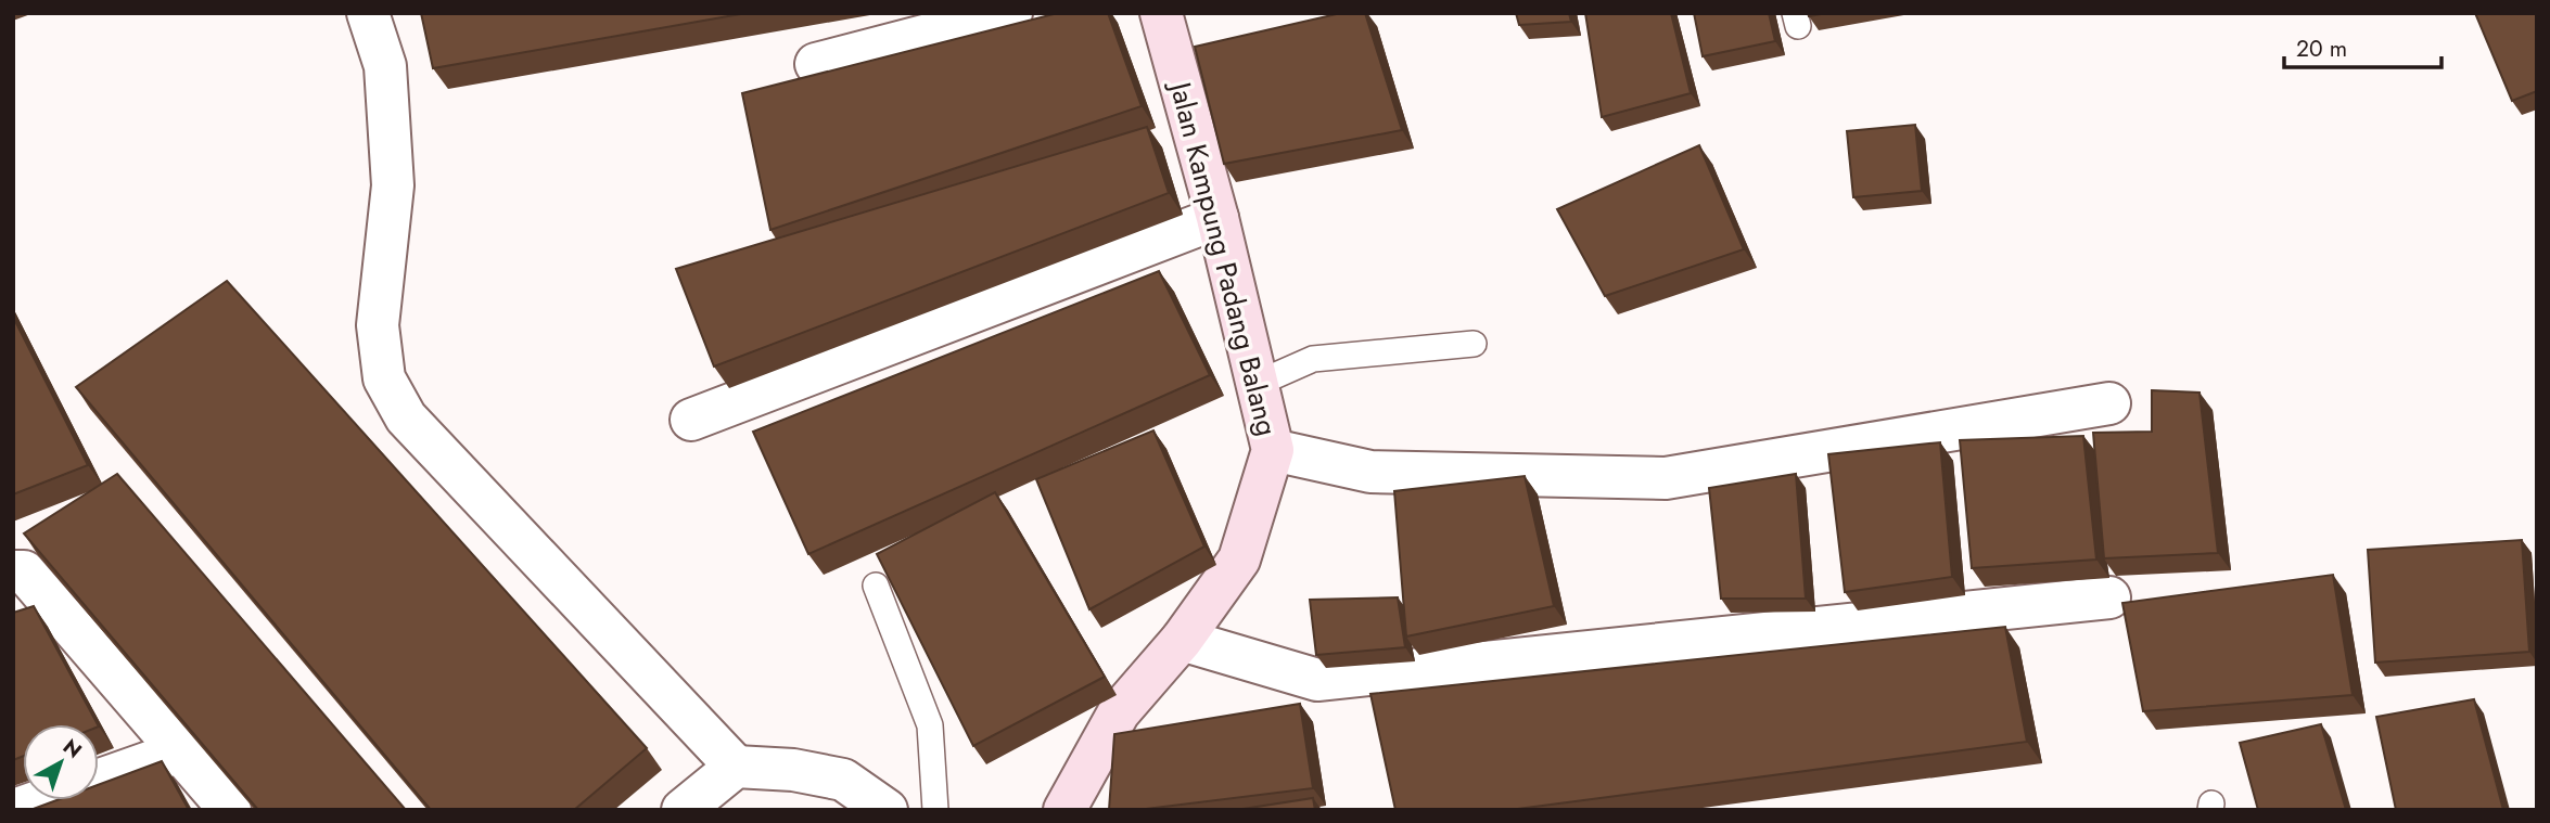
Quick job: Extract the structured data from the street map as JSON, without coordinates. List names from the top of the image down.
{
  "streets": {
    "street": ["Jalan Kampung Padang Balang"]
  },
  "scale_bar": "20 m",
  "north": "top right"
}
